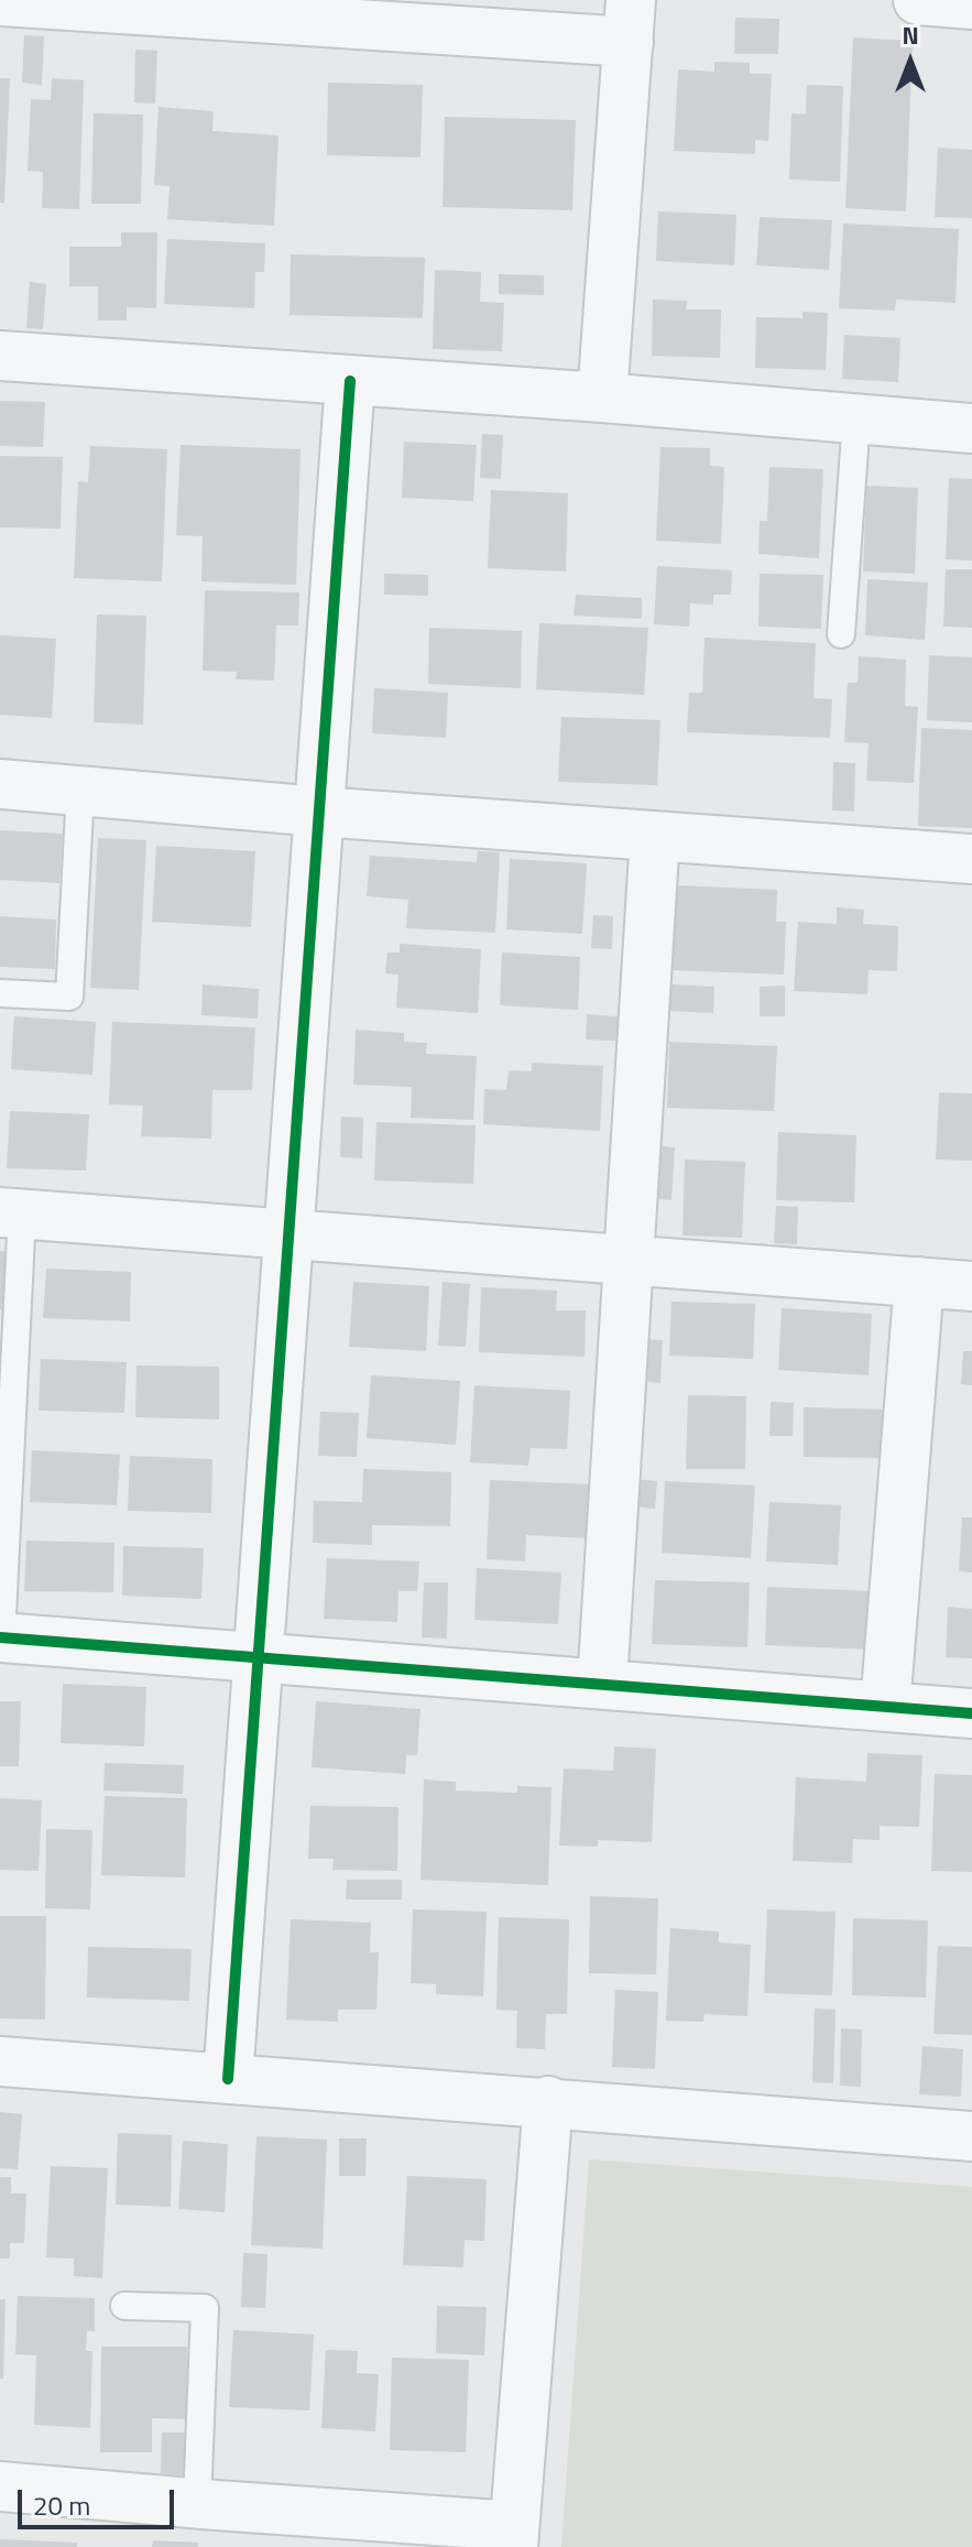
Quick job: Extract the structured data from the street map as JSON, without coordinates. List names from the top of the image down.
{
  "scale_bar": "20 m",
  "north": "top"
}
